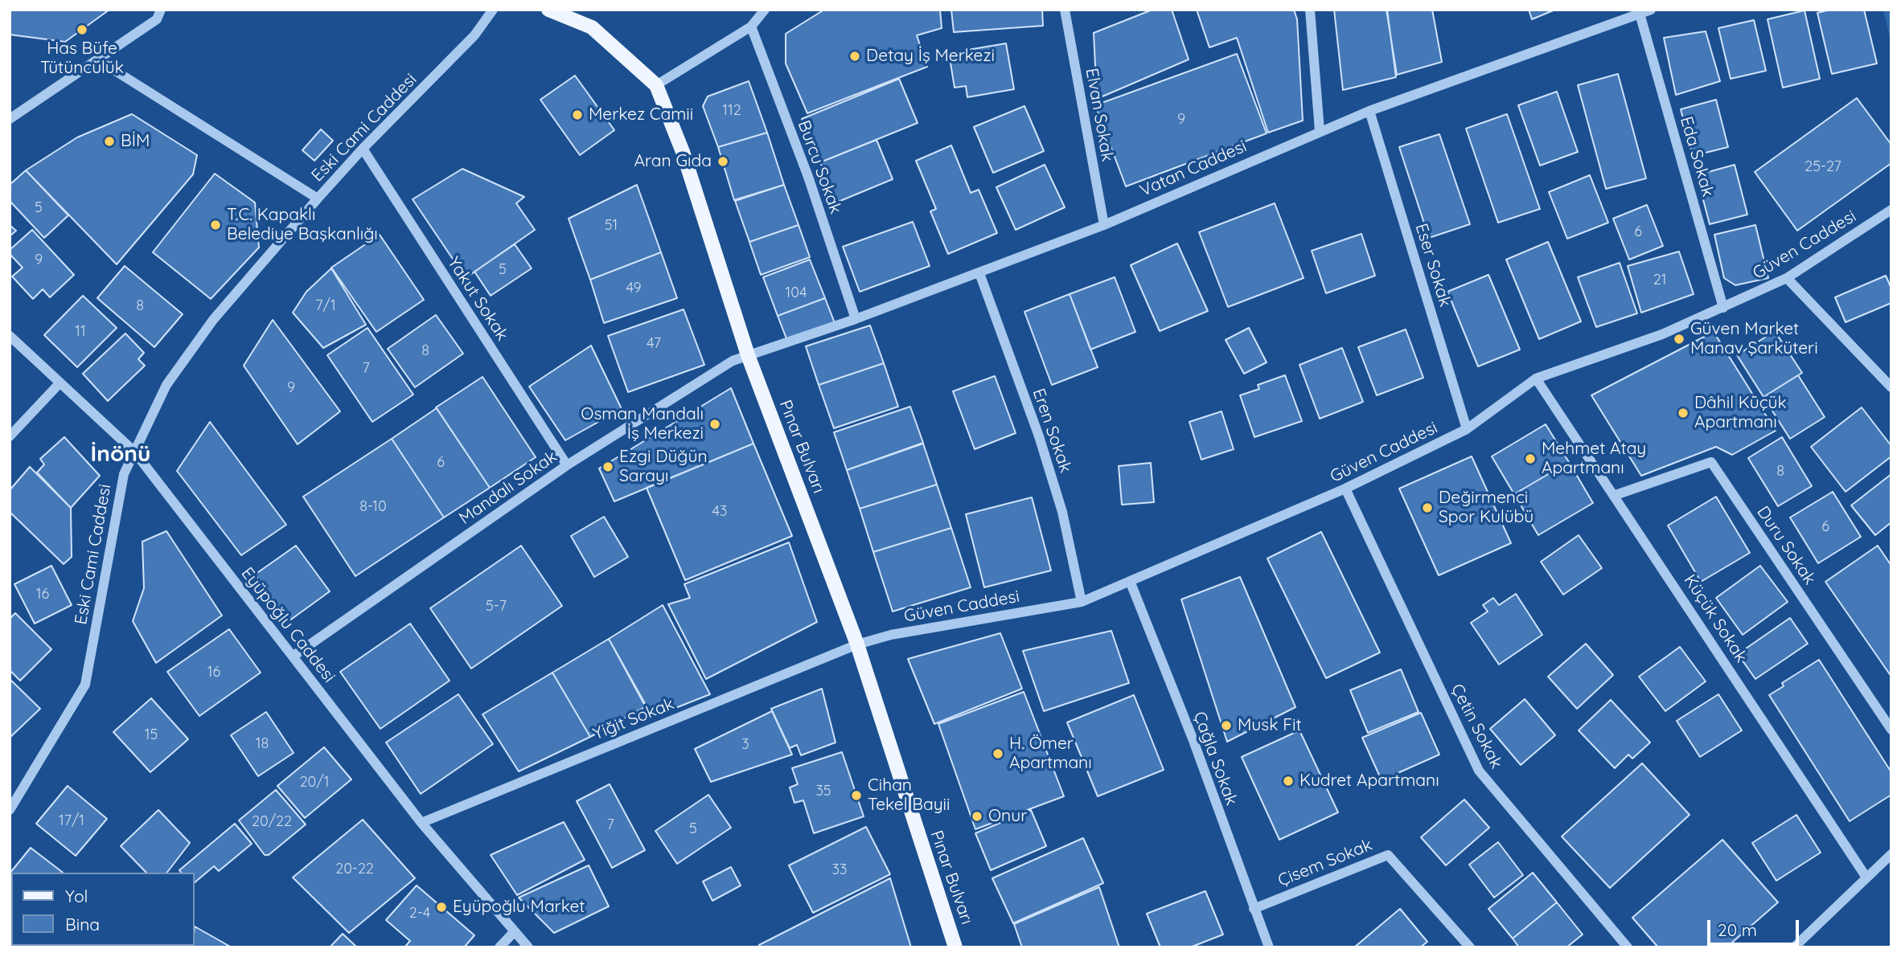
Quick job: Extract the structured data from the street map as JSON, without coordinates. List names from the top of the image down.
{
  "streets": {
    "main road": ["Pınar Bulvarı"],
    "street": [
      "Elvan Sokak",
      "Eski Cami Caddesi",
      "Eda Sokak",
      "Burcu Sokak",
      "Vatan Caddesi",
      "Güven Caddesi",
      "Eser Sokak",
      "Yakut Sokak",
      "Eren Sokak",
      "Mandalı Sokak",
      "Duru Sokak",
      "Küçük Sokak",
      "Eyüpoğlu Caddesi",
      "Yiğit Sokak",
      "Çetin Sokak",
      "Çağla Sokak",
      "Çisem Sokak"
    ]
  },
  "crossings": [
    ["Elvan Sokak", "Vatan Caddesi"],
    ["Eski Cami Caddesi", "Yakut Sokak"],
    ["Eski Cami Caddesi", "Eyüpoğlu Caddesi"],
    ["Eda Sokak", "Vatan Caddesi"],
    ["Eda Sokak", "Güven Caddesi"],
    ["Burcu Sokak", "Vatan Caddesi"],
    ["Vatan Caddesi", "Eser Sokak"],
    ["Vatan Caddesi", "Eren Sokak"],
    ["Vatan Caddesi", "Pınar Bulvarı"],
    ["Vatan Caddesi", "Mandalı Sokak"],
    ["Güven Caddesi", "Eser Sokak"],
    ["Güven Caddesi", "Eren Sokak"],
    ["Güven Caddesi", "Pınar Bulvarı"],
    ["Güven Caddesi", "Küçük Sokak"],
    ["Güven Caddesi", "Yiğit Sokak"],
    ["Güven Caddesi", "Çetin Sokak"],
    ["Güven Caddesi", "Çağla Sokak"],
    ["Yakut Sokak", "Mandalı Sokak"],
    ["Pınar Bulvarı", "Mandalı Sokak"],
    ["Pınar Bulvarı", "Yiğit Sokak"],
    ["Mandalı Sokak", "Eyüpoğlu Caddesi"],
    ["Duru Sokak", "Küçük Sokak"],
    ["Eyüpoğlu Caddesi", "Yiğit Sokak"],
    ["Çağla Sokak", "Çisem Sokak"]
  ],
  "districts": ["İnönü"],
  "places": [
    "Has Büfe Tütüncülük",
    "Detay İş Merkezi",
    "Merkez Camii",
    "BİM",
    "Aran Gıda",
    "T.C. Kapaklı Belediye Başkanlığı",
    "Güven Market Manav Şarküteri",
    "Dâhil Küçük Apartmanı",
    "Osman Mandalı İş Merkezi",
    "Mehmet Atay Apartmanı",
    "Ezgi Düğün Sarayı",
    "Değirmenci Spor Kulübü",
    "Musk Fit",
    "H. Ömer Apartmanı",
    "Kudret Apartmanı",
    "Cihan Tekel Bayii",
    "Onur",
    "Eyüpoğlu Market"
  ],
  "house_numbers": [
    "112",
    "9",
    "25-27",
    "5",
    "51",
    "6",
    "9",
    "5",
    "21",
    "49",
    "104",
    "8",
    "7/1",
    "11",
    "47",
    "8",
    "7",
    "9",
    "6",
    "8",
    "8-10",
    "43",
    "6",
    "16",
    "5-7",
    "16",
    "15",
    "18",
    "3",
    "20/1",
    "35",
    "17/1",
    "20/22",
    "7",
    "5",
    "20-22",
    "33",
    "2-4"
  ],
  "legend": ["Yol", "Bina"],
  "scale_bar": "20 m"
}
